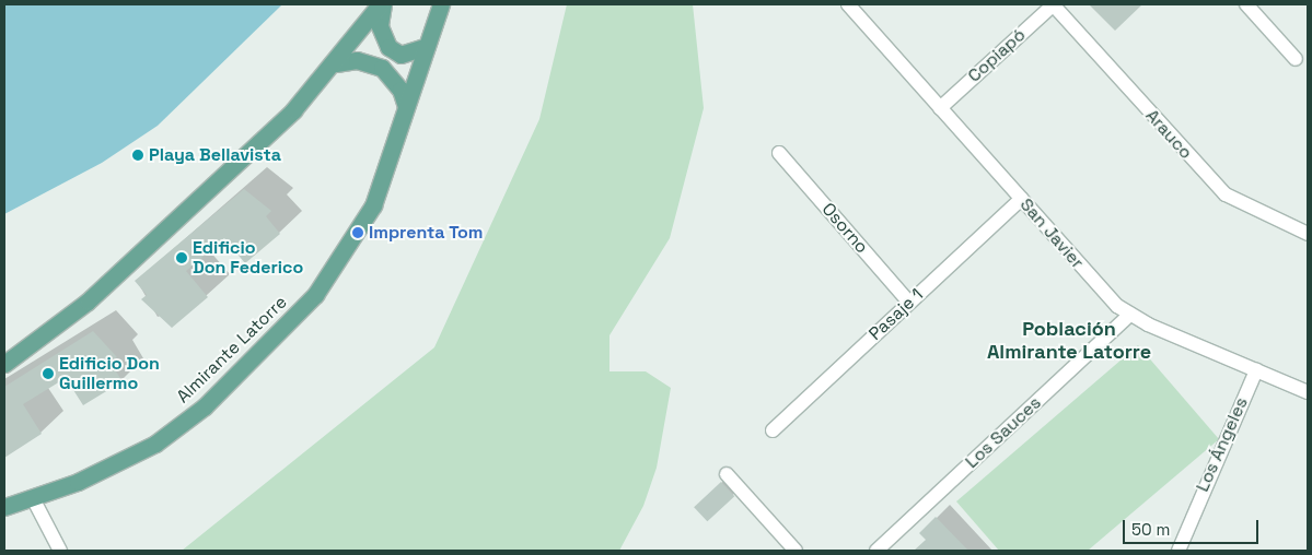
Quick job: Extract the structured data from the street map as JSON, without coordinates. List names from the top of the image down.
{
  "streets": {
    "main road": ["Almirante Latorre"],
    "street": [
      "Copiapó",
      "Arauco",
      "Osorno",
      "San Javier",
      "Pasaje 1",
      "Los Sauces",
      "Los Ángeles"
    ]
  },
  "crossings": [
    ["Copiapó", "Arauco"],
    ["Copiapó", "San Javier"],
    ["Osorno", "Pasaje 1"],
    ["San Javier", "Pasaje 1"],
    ["San Javier", "Los Sauces"],
    ["San Javier", "Los Ángeles"]
  ],
  "districts": ["Población Almirante Latorre"],
  "places": [
    "Playa Bellavista",
    "Imprenta Tom",
    "Edificio Don Federico",
    "Edificio Don Guillermo"
  ],
  "scale_bar": "50 m"
}
